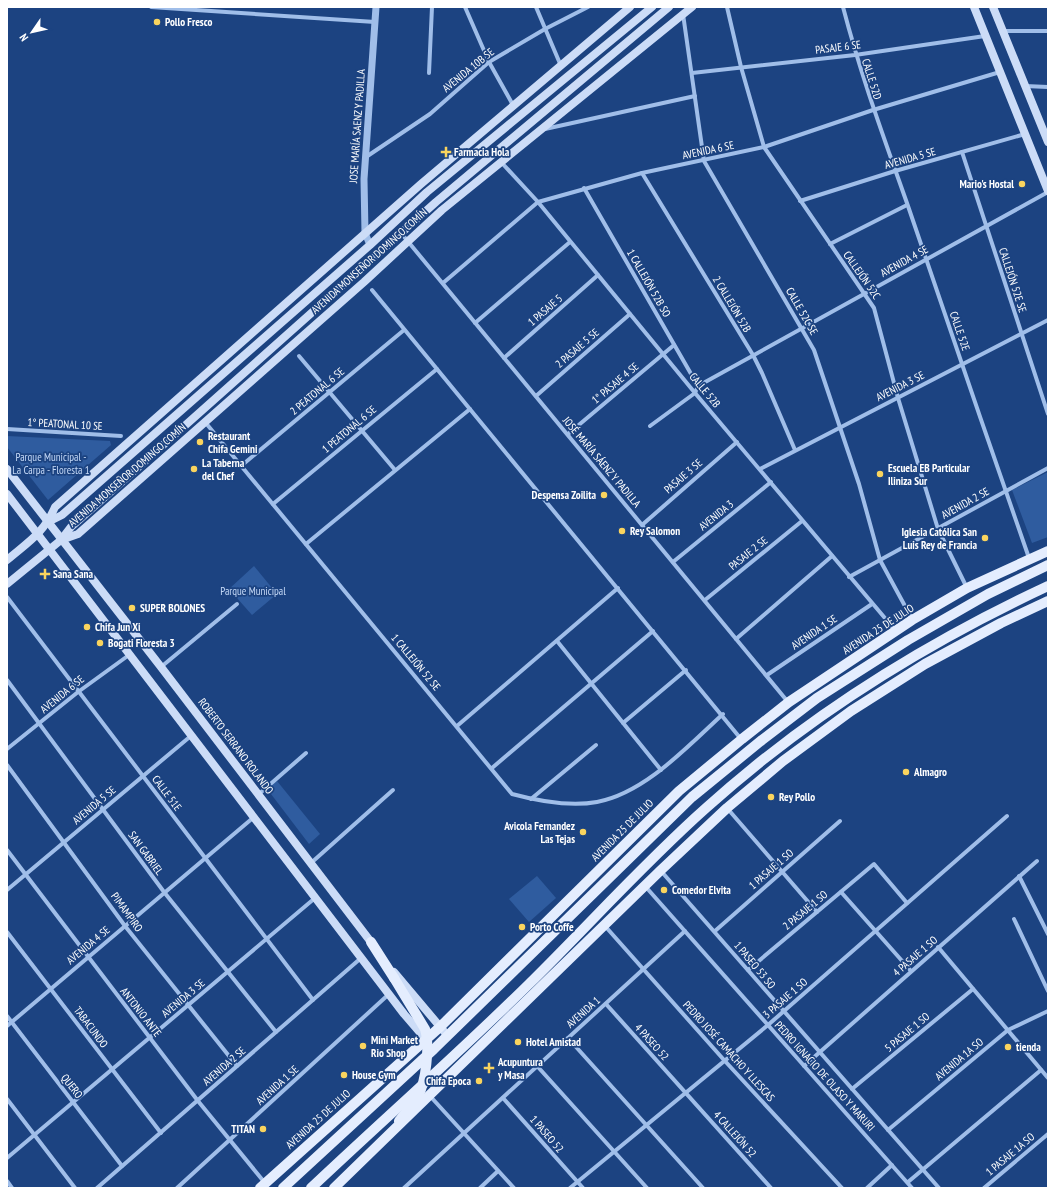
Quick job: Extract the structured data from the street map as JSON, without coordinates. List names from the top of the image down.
{
  "streets": {
    "main road": ["AVENIDA MONSEÑOR DOMINGO COMÍN", "AVENIDA 25 DE JULIO", "ROBERTO SERRANO ROLANDO"],
    "street": [
      "PASAJE 6 SE",
      "AVENIDA 10B SE",
      "CALLE 52D",
      "JOSE MARÍA SAENZ Y PADILLA",
      "AVENIDA 6 SE",
      "AVENIDA 5 SE",
      "AVENIDA 4 SE",
      "CALLEJÓN 52C",
      "CALLEJÓN 52E SE",
      "1 CALLEJÓN 52B SO",
      "2 CALLEJÓN 52B",
      "1 PASAJE 5",
      "CALLE 52C SE",
      "CALLE 52E",
      "2 PASAJE 5 SE",
      "1° PASAJE 4 SE",
      "AVENIDA 3 SE",
      "CALLE 52B",
      "2 PEATONAL 6 SE",
      "1° PEATONAL 10 SE",
      "1 PEATONAL 6 SE",
      "JOSÉ MARÍA SÁENZ Y PADILLA",
      "PASAJE 3 SE",
      "AVENIDA 2 SE",
      "AVENIDA 3",
      "PASAJE 2 SE",
      "AVENIDA 1 SE",
      "1 CALLEJÓN 52 SE",
      "CALLE 51E",
      "SAN GABRIEL",
      "1 PASAJE 1 SO",
      "2 PASAJE 1 SO",
      "PIMAMPIRO",
      "4 PASAJE 1 SO",
      "1 PASEO 53 SO",
      "3 PASAJE 1 SO",
      "ANTONIO ANTE",
      "AVENIDA 1",
      "TABACUNDO",
      "5 PASAJE 1 SO",
      "4 PASEO 52",
      "PEDRO JOSÉ CAMACHO Y LLESCAS",
      "AVENIDA 1A SO",
      "PEDRO IGNACIO DE OLASO Y MARURI",
      "QUERO",
      "1 PASEO 52",
      "4 CALLEJÓN 52",
      "1 PASAJE 1A SO"
    ]
  },
  "crossings": [
    ["PASAJE 6 SE", "CALLE 52D"],
    ["PASAJE 6 SE", "CALLEJÓN 52C"],
    ["PASAJE 6 SE", "CALLE 52C SE"],
    ["AVENIDA 10B SE", "JOSE MARÍA SAENZ Y PADILLA"],
    ["CALLE 52D", "AVENIDA 6 SE"],
    ["CALLE 52D", "CALLE 52E"],
    ["JOSE MARÍA SAENZ Y PADILLA", "AVENIDA MONSEÑOR DOMINGO COMÍN"],
    ["AVENIDA 6 SE", "CALLEJÓN 52C"],
    ["AVENIDA 6 SE", "1 CALLEJÓN 52B SO"],
    ["AVENIDA 6 SE", "2 CALLEJÓN 52B"],
    ["AVENIDA 6 SE", "CALLE 52C SE"],
    ["AVENIDA 6 SE", "CALLE 52E"],
    ["AVENIDA 6 SE", "CALLE 52B"],
    ["AVENIDA 6 SE", "JOSÉ MARÍA SÁENZ Y PADILLA"],
    ["AVENIDA 6 SE", "CALLE 51E"],
    ["AVENIDA 6 SE", "SAN GABRIEL"],
    ["AVENIDA 5 SE", "CALLEJÓN 52C"],
    ["AVENIDA 5 SE", "CALLEJÓN 52E SE"],
    ["AVENIDA 5 SE", "CALLE 52E"],
    ["AVENIDA 5 SE", "CALLE 51E"],
    ["AVENIDA 5 SE", "SAN GABRIEL"],
    ["AVENIDA 5 SE", "PIMAMPIRO"],
    ["AVENIDA 5 SE", "ANTONIO ANTE"],
    ["AVENIDA MONSEÑOR DOMINGO COMÍN", "CALLE 52C SE"],
    ["AVENIDA MONSEÑOR DOMINGO COMÍN", "CALLE 52B"],
    ["AVENIDA MONSEÑOR DOMINGO COMÍN", "JOSÉ MARÍA SÁENZ Y PADILLA"],
    ["AVENIDA MONSEÑOR DOMINGO COMÍN", "1 CALLEJÓN 52 SE"],
    ["AVENIDA MONSEÑOR DOMINGO COMÍN", "ROBERTO SERRANO ROLANDO"],
    ["AVENIDA 4 SE", "CALLEJÓN 52C"],
    ["AVENIDA 4 SE", "CALLEJÓN 52E SE"],
    ["AVENIDA 4 SE", "1 CALLEJÓN 52B SO"],
    ["AVENIDA 4 SE", "2 CALLEJÓN 52B"],
    ["AVENIDA 4 SE", "CALLE 52C SE"],
    ["AVENIDA 4 SE", "CALLE 52E"],
    ["AVENIDA 4 SE", "CALLE 51E"],
    ["AVENIDA 4 SE", "SAN GABRIEL"],
    ["AVENIDA 4 SE", "PIMAMPIRO"],
    ["AVENIDA 4 SE", "ANTONIO ANTE"],
    ["AVENIDA 4 SE", "TABACUNDO"],
    ["AVENIDA 4 SE", "QUERO"],
    ["CALLEJÓN 52C", "AVENIDA 3 SE"],
    ["CALLEJÓN 52C", "AVENIDA 2 SE"],
    ["CALLEJÓN 52C", "AVENIDA 25 DE JULIO"],
    ["CALLEJÓN 52E SE", "AVENIDA 3 SE"],
    ["1 CALLEJÓN 52B SO", "1° PASAJE 4 SE"],
    ["2 CALLEJÓN 52B", "AVENIDA 3 SE"],
    ["1 PASAJE 5", "CALLE 52B"],
    ["1 PASAJE 5", "JOSÉ MARÍA SÁENZ Y PADILLA"],
    ["CALLE 52C SE", "AVENIDA 3 SE"],
    ["CALLE 52C SE", "AVENIDA 2 SE"],
    ["CALLE 52C SE", "AVENIDA 25 DE JULIO"],
    ["CALLE 52E", "AVENIDA 3 SE"],
    ["CALLE 52E", "AVENIDA 2 SE"],
    ["CALLE 52E", "AVENIDA 25 DE JULIO"],
    ["2 PASAJE 5 SE", "CALLE 52B"],
    ["2 PASAJE 5 SE", "JOSÉ MARÍA SÁENZ Y PADILLA"],
    ["1° PASAJE 4 SE", "CALLE 52B"],
    ["1° PASAJE 4 SE", "JOSÉ MARÍA SÁENZ Y PADILLA"],
    ["AVENIDA 3 SE", "CALLE 52B"],
    ["AVENIDA 3 SE", "CALLE 51E"],
    ["AVENIDA 3 SE", "SAN GABRIEL"],
    ["AVENIDA 3 SE", "PIMAMPIRO"],
    ["AVENIDA 3 SE", "ANTONIO ANTE"],
    ["AVENIDA 3 SE", "TABACUNDO"],
    ["AVENIDA 3 SE", "QUERO"],
    ["CALLE 52B", "PASAJE 3 SE"],
    ["CALLE 52B", "AVENIDA 2 SE"],
    ["CALLE 52B", "AVENIDA 3"],
    ["CALLE 52B", "PASAJE 2 SE"],
    ["CALLE 52B", "AVENIDA 25 DE JULIO"],
    ["CALLE 52B", "AVENIDA 1 SE"],
    ["2 PEATONAL 6 SE", "1 CALLEJÓN 52 SE"],
    ["1 PEATONAL 6 SE", "1 CALLEJÓN 52 SE"],
    ["JOSÉ MARÍA SÁENZ Y PADILLA", "PASAJE 3 SE"],
    ["JOSÉ MARÍA SÁENZ Y PADILLA", "AVENIDA 3"],
    ["JOSÉ MARÍA SÁENZ Y PADILLA", "PASAJE 2 SE"],
    ["JOSÉ MARÍA SÁENZ Y PADILLA", "AVENIDA 25 DE JULIO"],
    ["JOSÉ MARÍA SÁENZ Y PADILLA", "AVENIDA 1 SE"],
    ["AVENIDA 2 SE", "CALLE 51E"],
    ["AVENIDA 2 SE", "SAN GABRIEL"],
    ["AVENIDA 2 SE", "PIMAMPIRO"],
    ["AVENIDA 2 SE", "ANTONIO ANTE"],
    ["AVENIDA 2 SE", "TABACUNDO"],
    ["AVENIDA 2 SE", "QUERO"],
    ["AVENIDA 25 DE JULIO", "ROBERTO SERRANO ROLANDO"],
    ["AVENIDA 25 DE JULIO", "ANTONIO ANTE"],
    ["AVENIDA 1 SE", "ANTONIO ANTE"],
    ["1 PASAJE 1 SO", "1 PASEO 53 SO"],
    ["2 PASAJE 1 SO", "1 PASEO 53 SO"],
    ["2 PASAJE 1 SO", "3 PASAJE 1 SO"],
    ["4 PASAJE 1 SO", "1 PASEO 53 SO"],
    ["4 PASAJE 1 SO", "PEDRO IGNACIO DE OLASO Y MARURI"],
    ["1 PASEO 53 SO", "3 PASAJE 1 SO"],
    ["1 PASEO 53 SO", "5 PASAJE 1 SO"],
    ["1 PASEO 53 SO", "AVENIDA 1A SO"],
    ["3 PASAJE 1 SO", "4 PASEO 52"],
    ["3 PASAJE 1 SO", "PEDRO JOSÉ CAMACHO Y LLESCAS"],
    ["3 PASAJE 1 SO", "PEDRO IGNACIO DE OLASO Y MARURI"],
    ["3 PASAJE 1 SO", "1 PASEO 52"],
    ["3 PASAJE 1 SO", "4 CALLEJÓN 52"],
    ["AVENIDA 1", "4 PASEO 52"],
    ["AVENIDA 1", "PEDRO JOSÉ CAMACHO Y LLESCAS"],
    ["AVENIDA 1", "PEDRO IGNACIO DE OLASO Y MARURI"],
    ["AVENIDA 1", "1 PASEO 52"],
    ["4 PASEO 52", "4 CALLEJÓN 52"]
  ],
  "parks": ["Parque Municipal - La Carpa - Floresta 1", "Parque Municipal"],
  "places": {
    "other": [
      "Pollo Fresco",
      "Mario's Hostal",
      "Restaurant Chifa Gemini",
      "La Taberna del Chef",
      "Escuela EB Particular Iliniza Sur",
      "Despensa Zoilita",
      "Rey Salomon",
      "Iglesia Católica San Luis Rey de Francia",
      "SUPER BOLONES",
      "Chifa Jun Xi",
      "Bogati Floresta 3",
      "Almagro",
      "Rey Pollo",
      "Avicola Fernandez Las Tejas",
      "Comedor Elvita",
      "Porto Coffe",
      "Hotel Amistad",
      "Mini Market Rio Shop",
      "tienda",
      "House Gym",
      "Chifa Epoca",
      "TITAN"
    ],
    "health": ["Farmacia Hola", "Sana Sana", "Acupuntura y Masa"]
  },
  "north": "bottom left"
}
